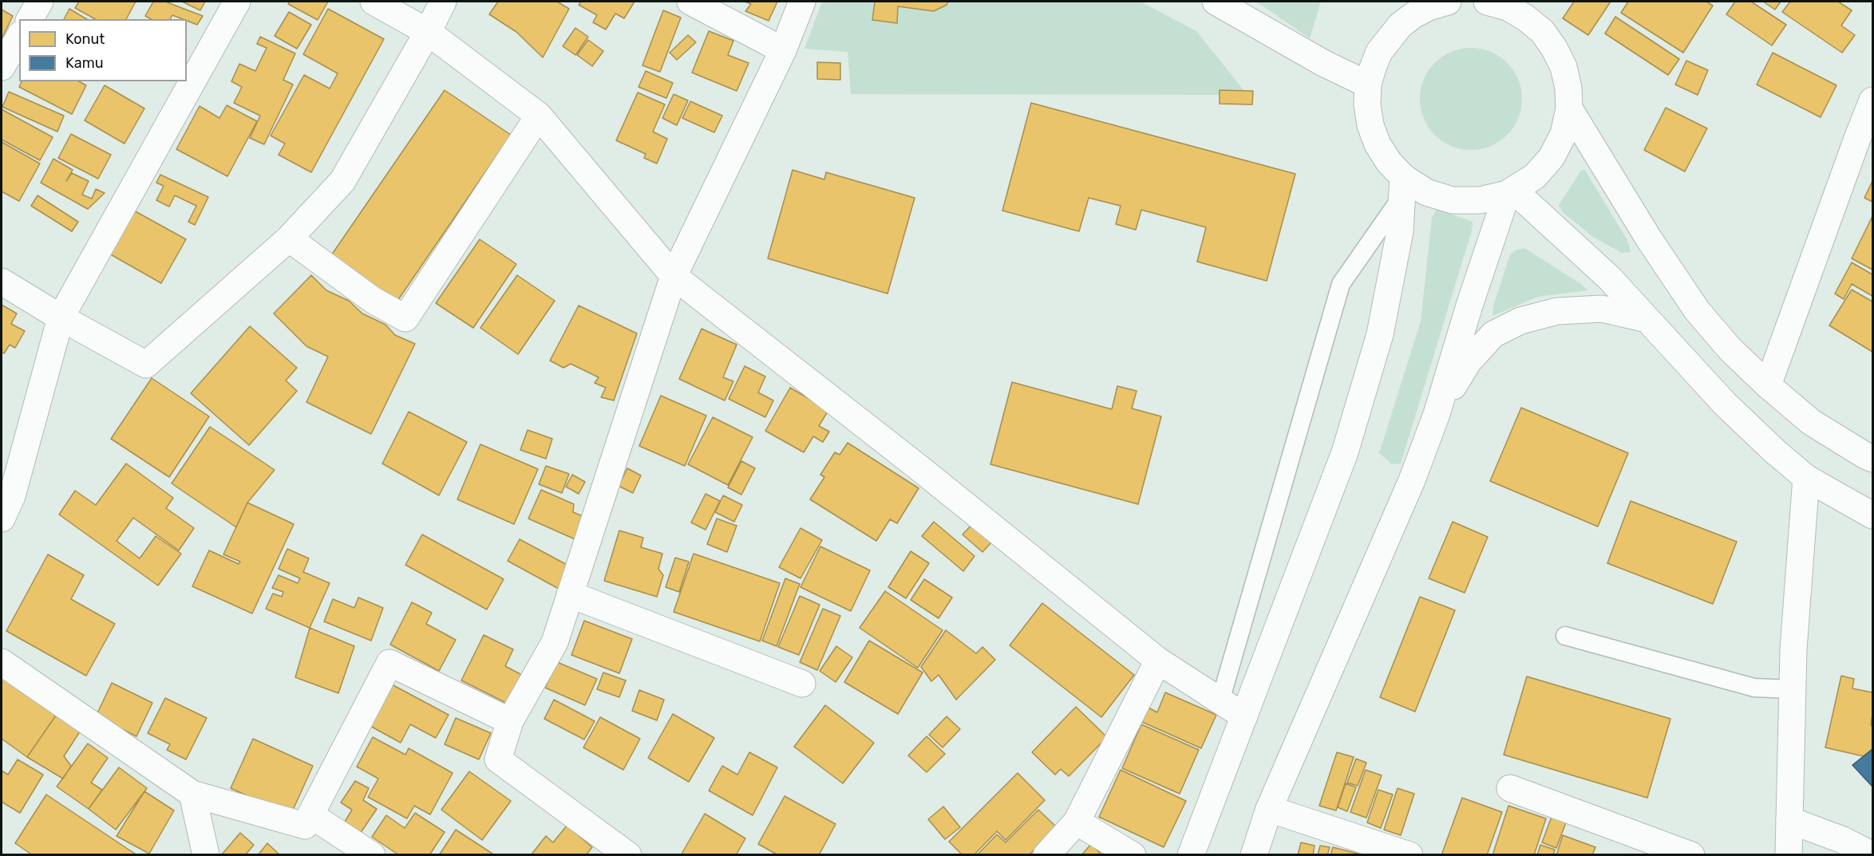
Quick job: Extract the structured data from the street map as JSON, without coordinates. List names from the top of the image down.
{
  "legend": ["Konut", "Kamu"]
}
